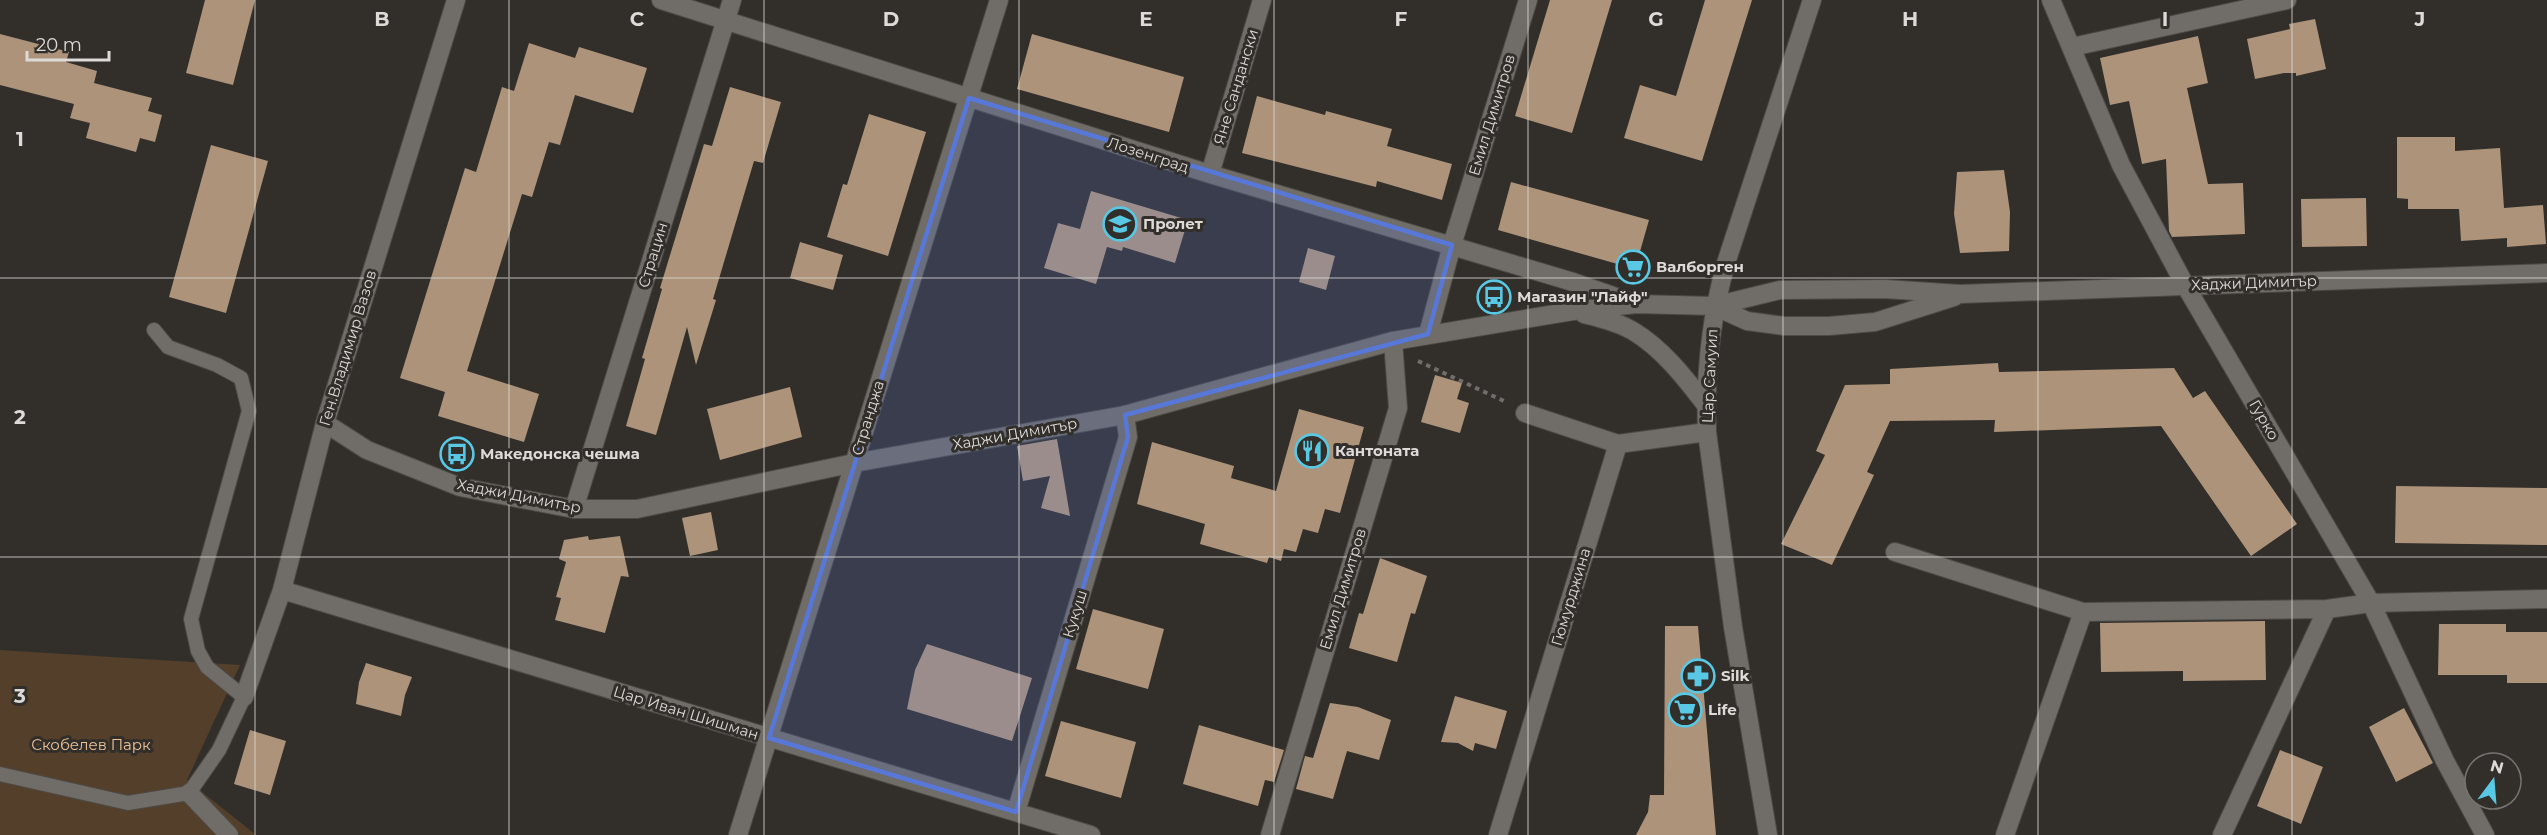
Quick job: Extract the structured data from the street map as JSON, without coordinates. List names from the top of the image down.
{
  "streets": {
    "street": [
      "Яне Сандански",
      "Емил Димитров",
      "Лозенград",
      "Страцин",
      "Хаджи Димитър",
      "Ген.Владимир Вазов",
      "Цар Самуил",
      "Странджа",
      "Гурко",
      "Гюмурджина",
      "Кукуш",
      "Цар Иван Шишман"
    ]
  },
  "crossings": [
    ["Яне Сандански", "Лозенград"],
    ["Емил Димитров", "Лозенград"],
    ["Емил Димитров", "Хаджи Димитър"],
    ["Лозенград", "Страцин"],
    ["Лозенград", "Хаджи Димитър"],
    ["Лозенград", "Странджа"],
    ["Страцин", "Хаджи Димитър"],
    ["Хаджи Димитър", "Ген.Владимир Вазов"],
    ["Хаджи Димитър", "Цар Самуил"],
    ["Хаджи Димитър", "Странджа"],
    ["Хаджи Димитър", "Гурко"],
    ["Хаджи Димитър", "Кукуш"],
    ["Ген.Владимир Вазов", "Цар Иван Шишман"],
    ["Странджа", "Цар Иван Шишман"],
    ["Кукуш", "Цар Иван Шишман"]
  ],
  "parks": ["Скобелев Парк"],
  "places": {
    "school or university": ["Пролет"],
    "supermarket": ["Валборген", "Life"],
    "bus stop": ["Магазин \"Лайф\"", "Македонска чешма"],
    "restaurant": ["Кантоната"],
    "pharmacy": ["Silk"]
  },
  "scale_bar": "20 m",
  "north": "top",
  "grid": {
    "columns": [
      "B",
      "C",
      "D",
      "E",
      "F",
      "G",
      "H",
      "I",
      "J"
    ],
    "rows": ["1", "2", "3"]
  }
}
